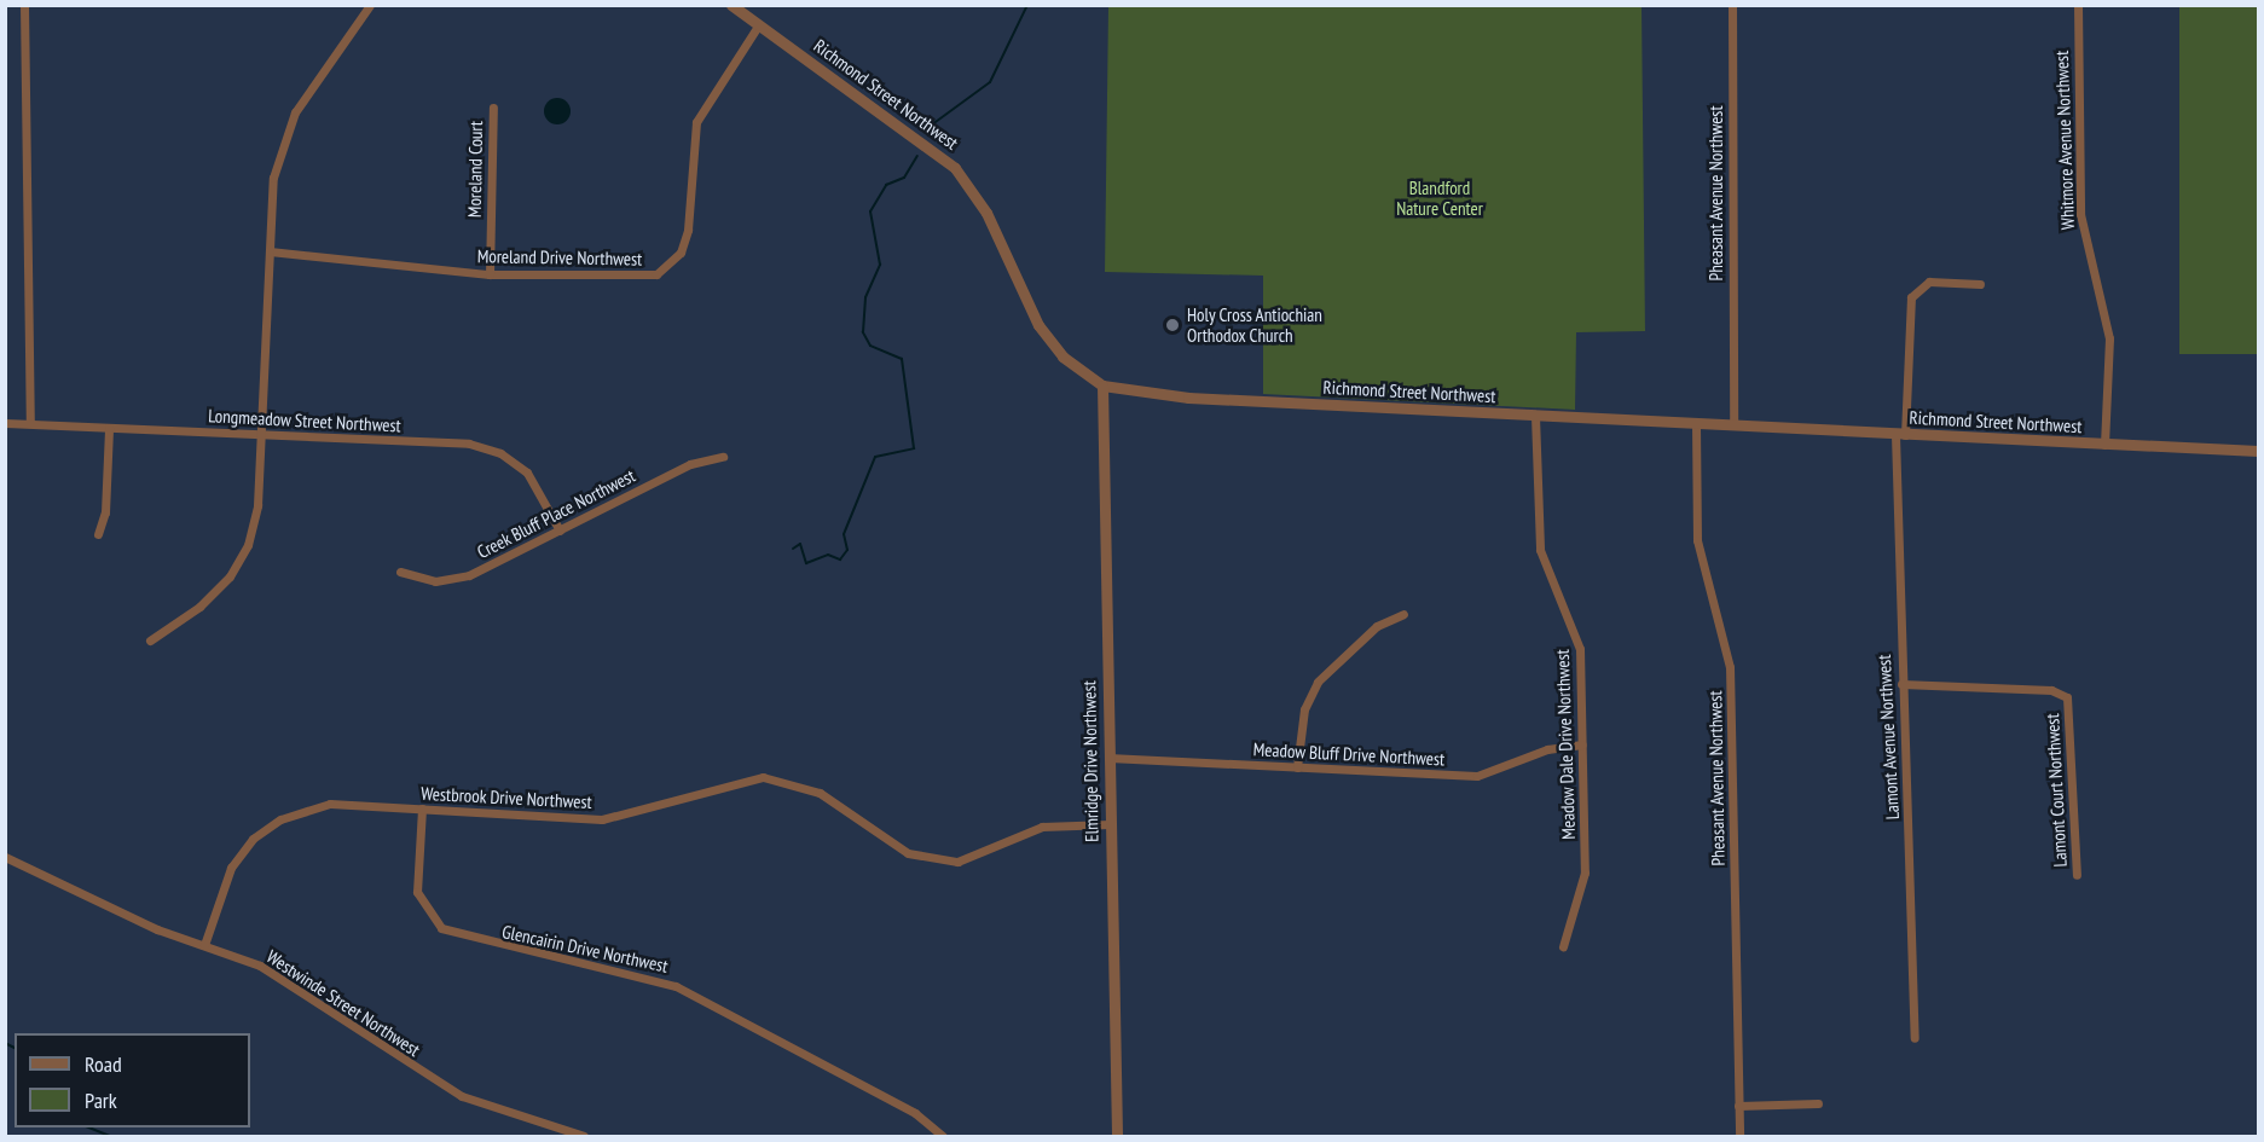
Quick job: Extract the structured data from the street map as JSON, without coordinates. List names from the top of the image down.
{
  "streets": {
    "street": [
      "Richmond Street Northwest",
      "Whitmore Avenue Northwest",
      "Moreland Court",
      "Pheasant Avenue Northwest",
      "Moreland Drive Northwest",
      "Longmeadow Street Northwest",
      "Creek Bluff Place Northwest",
      "Lamont Avenue Northwest",
      "Meadow Dale Drive Northwest",
      "Meadow Bluff Drive Northwest",
      "Elmridge Drive Northwest",
      "Lamont Court Northwest",
      "Westbrook Drive Northwest",
      "Glencairin Drive Northwest",
      "Westwinde Street Northwest"
    ]
  },
  "crossings": [
    ["Richmond Street Northwest", "Whitmore Avenue Northwest"],
    ["Richmond Street Northwest", "Pheasant Avenue Northwest"],
    ["Richmond Street Northwest", "Moreland Drive Northwest"],
    ["Richmond Street Northwest", "Lamont Avenue Northwest"],
    ["Richmond Street Northwest", "Meadow Dale Drive Northwest"],
    ["Richmond Street Northwest", "Elmridge Drive Northwest"],
    ["Moreland Court", "Moreland Drive Northwest"],
    ["Longmeadow Street Northwest", "Creek Bluff Place Northwest"],
    ["Lamont Avenue Northwest", "Lamont Court Northwest"],
    ["Meadow Dale Drive Northwest", "Meadow Bluff Drive Northwest"],
    ["Meadow Bluff Drive Northwest", "Elmridge Drive Northwest"],
    ["Elmridge Drive Northwest", "Westbrook Drive Northwest"],
    ["Westbrook Drive Northwest", "Glencairin Drive Northwest"],
    ["Westbrook Drive Northwest", "Westwinde Street Northwest"]
  ],
  "parks": ["Blandford Nature Center"],
  "places": ["Holy Cross Antiochian Orthodox Church"],
  "legend": ["Road", "Park"]
}
